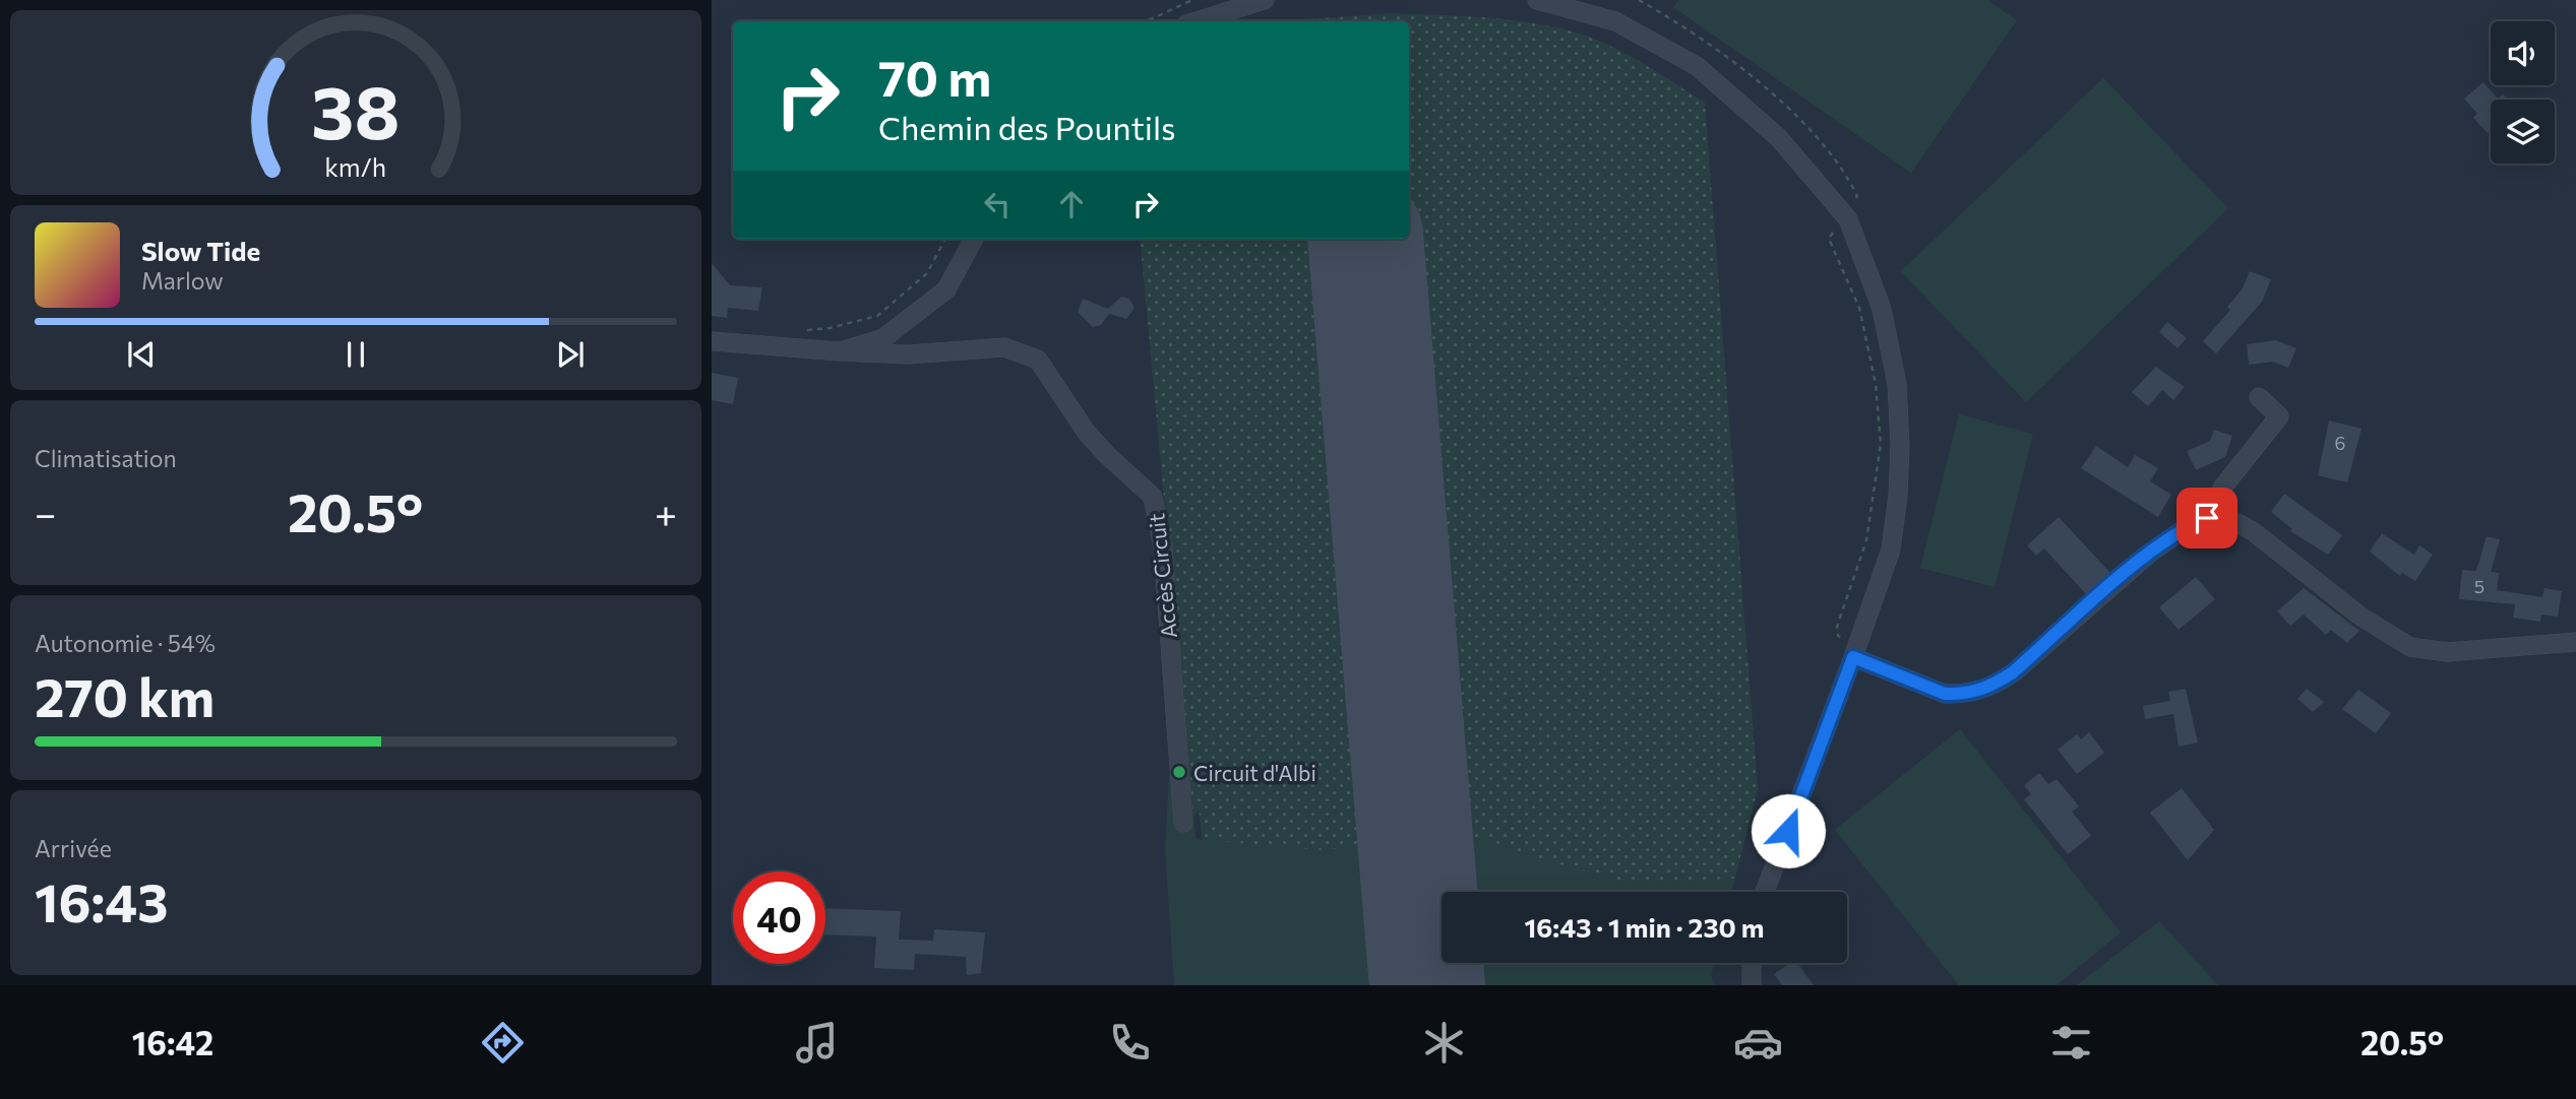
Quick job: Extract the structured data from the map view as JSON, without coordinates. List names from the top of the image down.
{
  "streets": {
    "street": ["Accès Circuit"]
  },
  "places": ["Circuit d'Albi"],
  "house_numbers": ["6", "5"],
  "page": {
    "turn": ["70 m", "Chemin des Pountils"],
    "song": ["Slow Tide", "Marlow"],
    "tile": [
      "Climatisation",
      ["Autonomie · 54%", "270 km"],
      ["Arrivée", "16:43"]
    ],
    "heat": ["−", "20.5°", "+"],
    "limit": "40",
    "trip": "16:43 · 1 min · 230 m",
    "tabs": ["16:42", "20.5°"],
    "gauge": ["38", "km/h"]
  }
}
